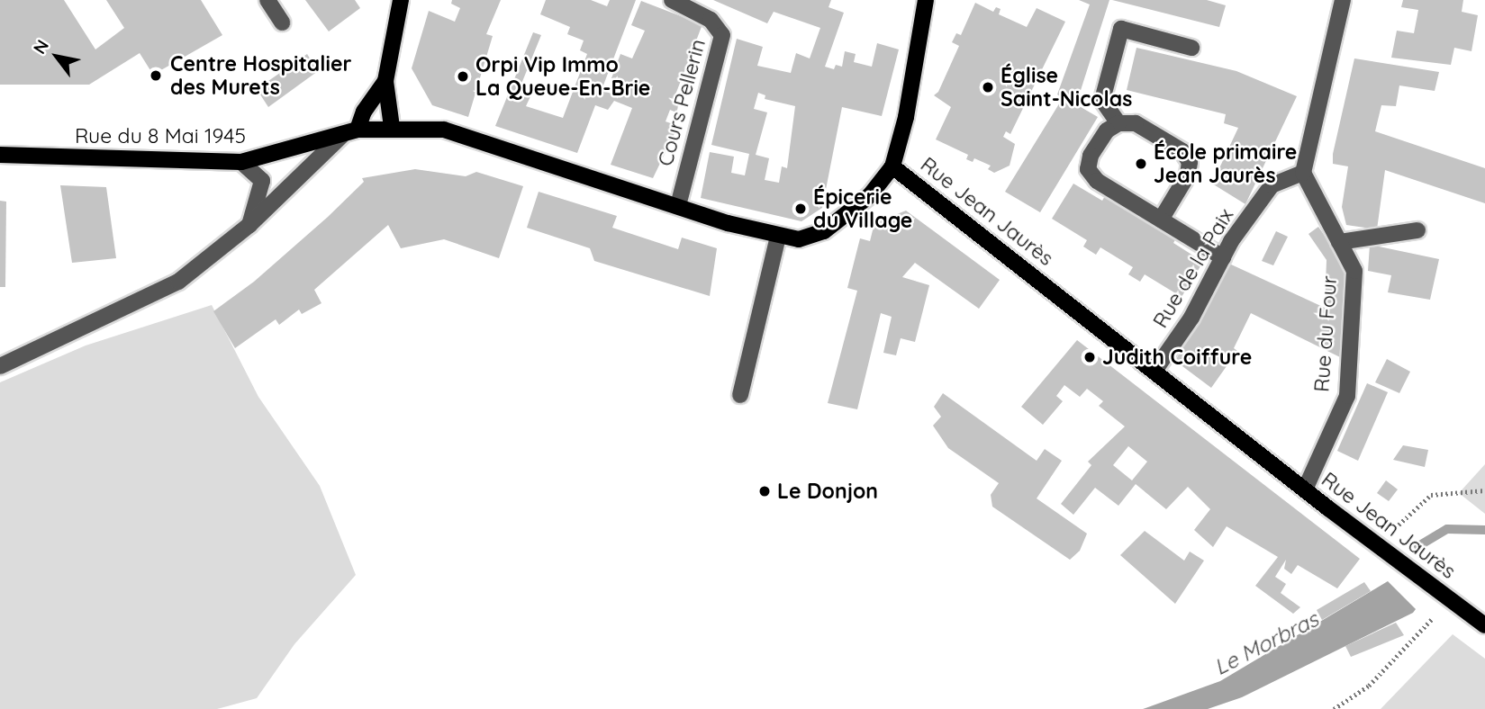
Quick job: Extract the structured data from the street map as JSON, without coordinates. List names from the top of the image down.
{
  "streets": {
    "main road": ["Rue du 8 Mai 1945", "Rue Jean Jaurès"],
    "street": ["Cours Pellerin", "Rue de la Paix", "Rue du Four"]
  },
  "crossings": [
    ["Cours Pellerin", "Rue Jean Jaurès"],
    ["Rue du 8 Mai 1945", "Rue Jean Jaurès"],
    ["Rue Jean Jaurès", "Rue de la Paix"],
    ["Rue Jean Jaurès", "Rue du Four"],
    ["Rue de la Paix", "Rue du Four"]
  ],
  "water": ["Le Morbras"],
  "places": [
    "Centre Hospitalier des Murets",
    "Orpi Vip Immo La Queue-En-Brie",
    "Église Saint-Nicolas",
    "École primaire Jean Jaurès",
    "Épicerie du Village",
    "Judith Coiffure",
    "Le Donjon"
  ],
  "north": "top left"
}
